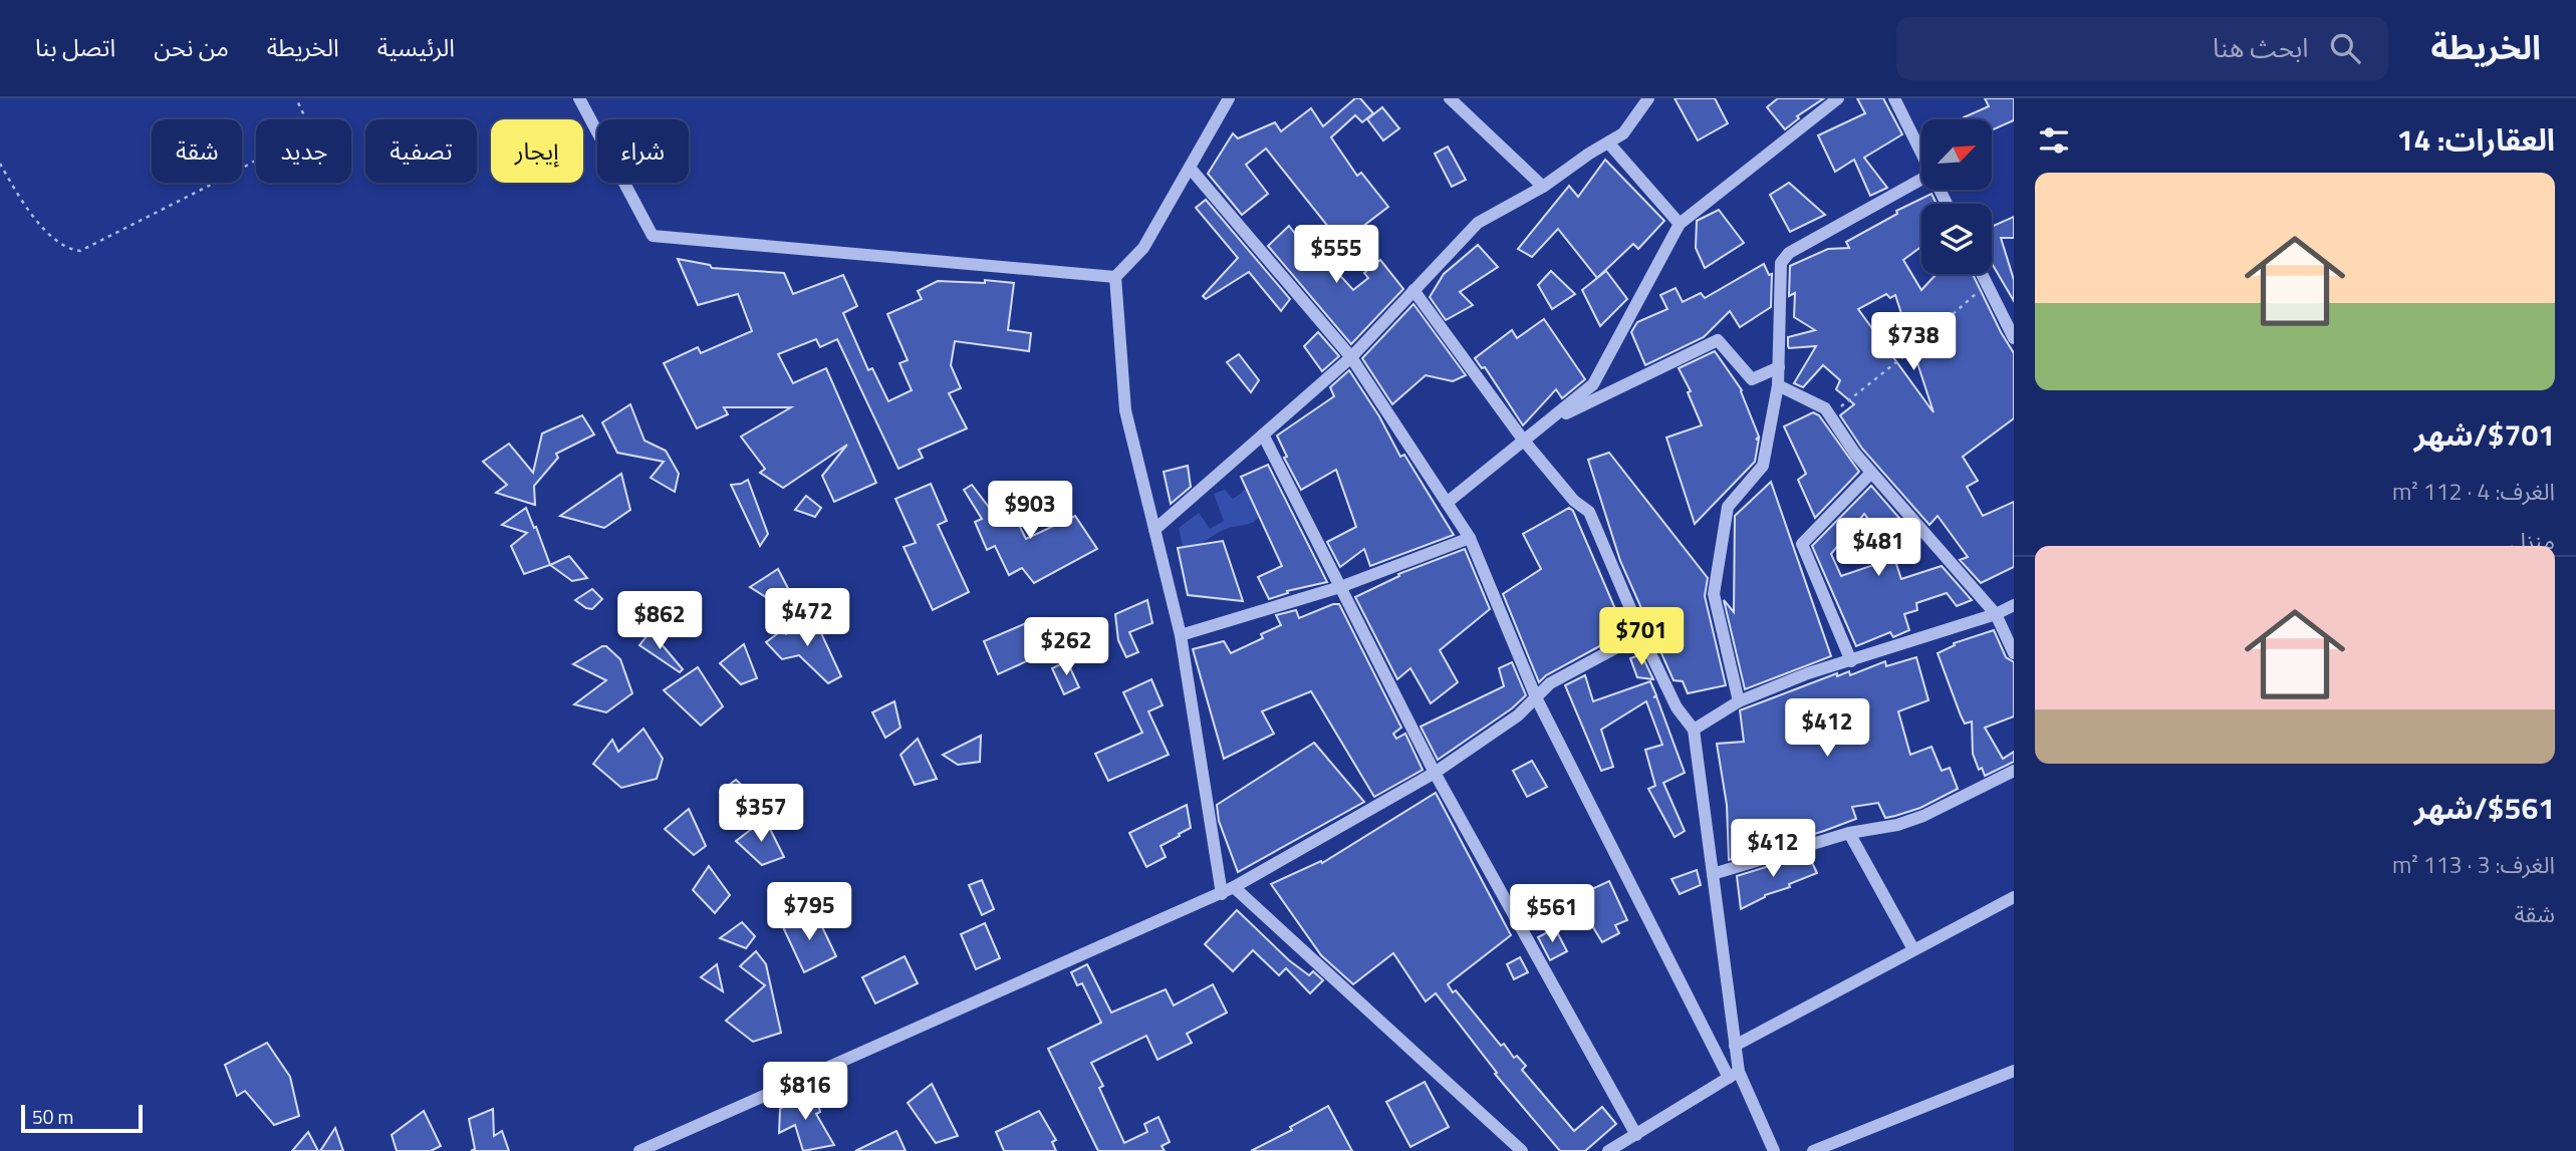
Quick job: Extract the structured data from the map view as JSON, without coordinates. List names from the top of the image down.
{
  "scale_bar": "50 m",
  "north": "top right",
  "page": {
    "header": "الخريطة",
    "search": "ابحث هنا",
    "nav": [
      "الرئيسية",
      "الخريطة",
      "من نحن",
      "اتصل بنا"
    ],
    "heading": "العقارات: 14",
    "chip": [
      "شراء",
      "إيجار",
      "تصفية",
      "جديد",
      "شقة"
    ],
    "list": [
      {
        "name": "$701/شهر",
        "note": "الغرف: 4 · 112 m² · منزل"
      },
      {
        "name": "$561/شهر",
        "note": "الغرف: 3 · 113 m² · شقة"
      }
    ],
    "price": [
      "$555",
      "$738",
      "$903",
      "$481",
      "$472",
      "$862",
      "$701",
      "$262",
      "$412",
      "$357",
      "$412",
      "$795",
      "$561",
      "$816"
    ],
    "scale": "50 m"
  }
}
